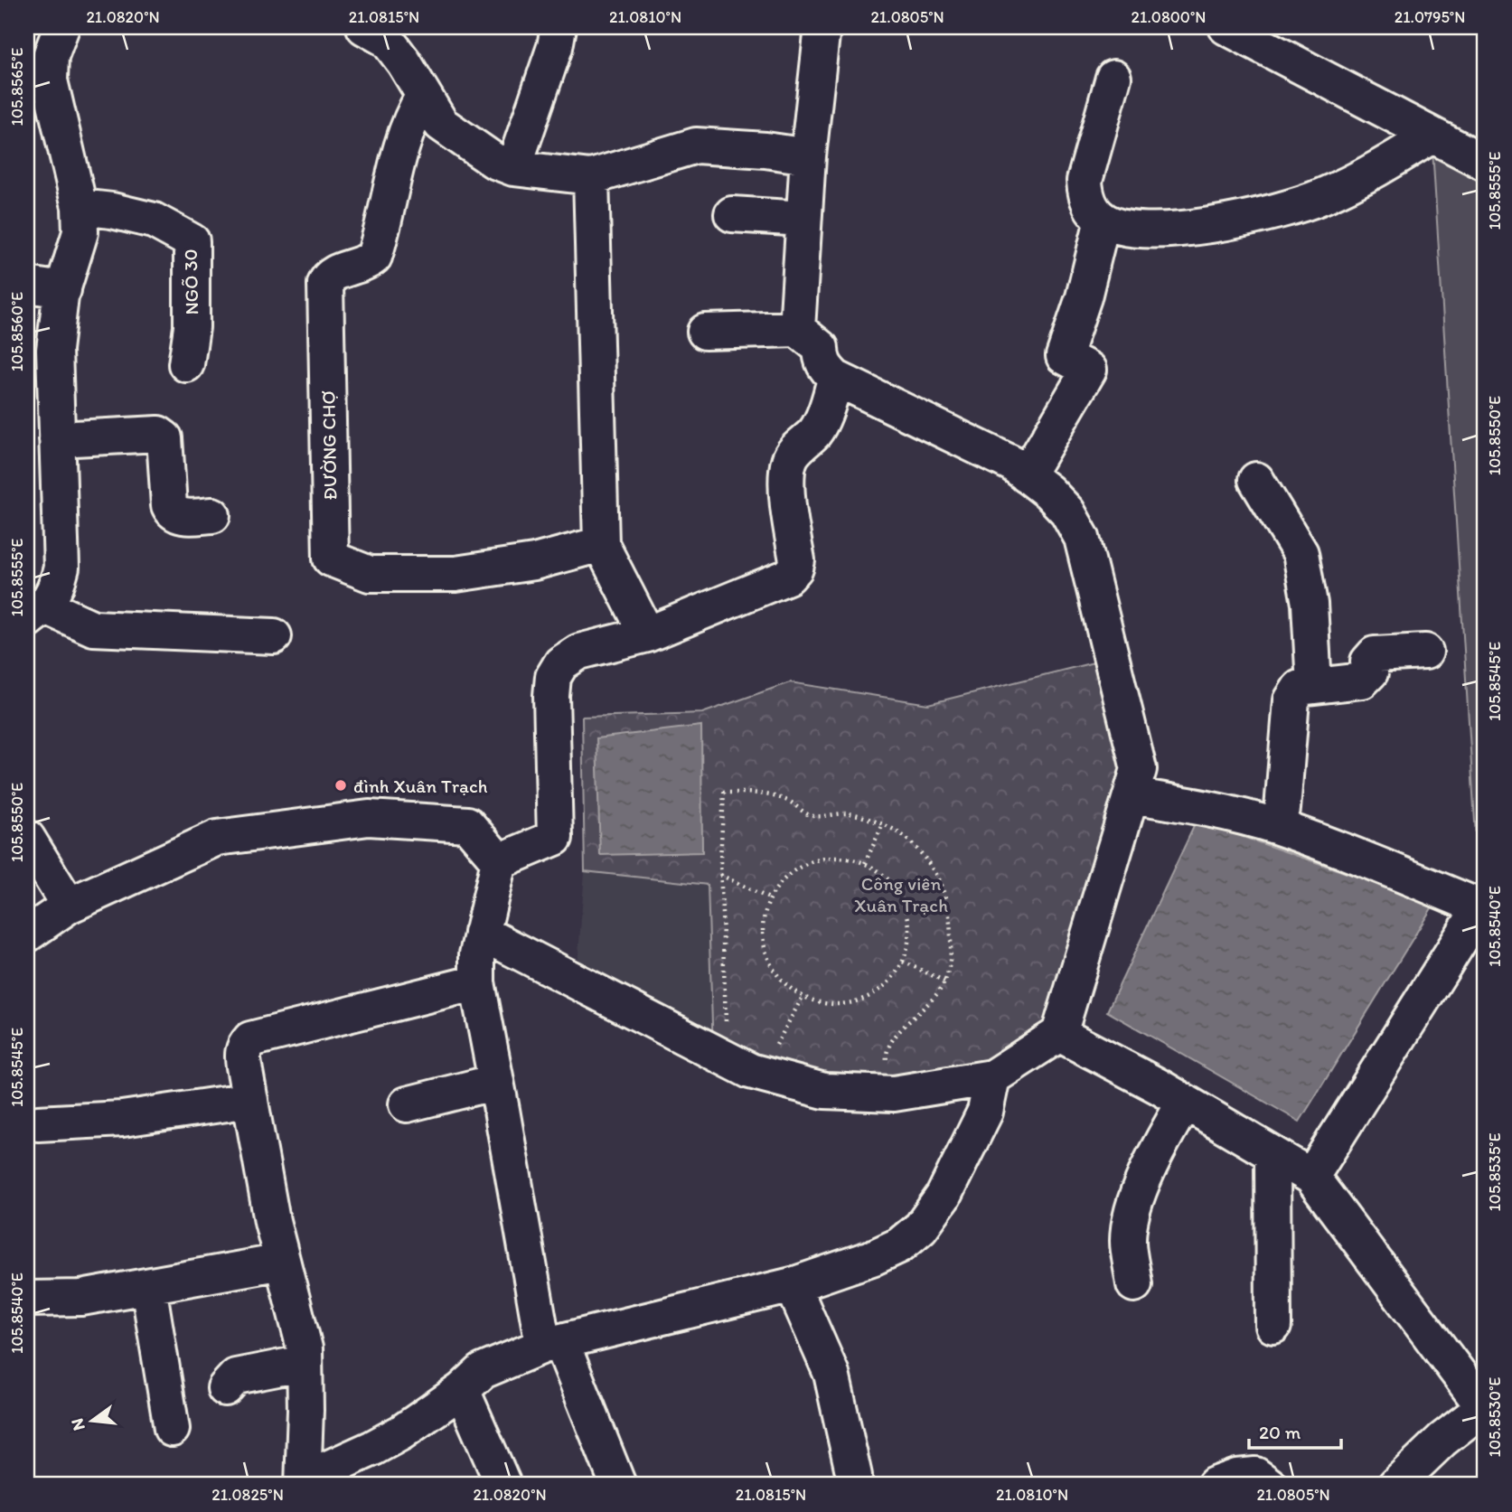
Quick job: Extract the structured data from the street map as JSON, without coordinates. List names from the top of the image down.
{
  "streets": {
    "street": ["NGÕ 30", "ĐƯỜNG CHỢ"]
  },
  "parks": ["Công viên Xuân Trạch"],
  "places": ["đình Xuân Trạch"],
  "scale_bar": "20 m",
  "north": "left",
  "coordinates": [
    "21.0820°N",
    "21.0815°N",
    "21.0810°N",
    "21.0805°N",
    "21.0800°N",
    "21.0795°N",
    "105.8565°E",
    "105.8555°E",
    "105.8560°E",
    "105.8550°E",
    "105.8545°E",
    "105.8540°E",
    "105.8535°E",
    "105.8530°E",
    "21.0825°N"
  ]
}
